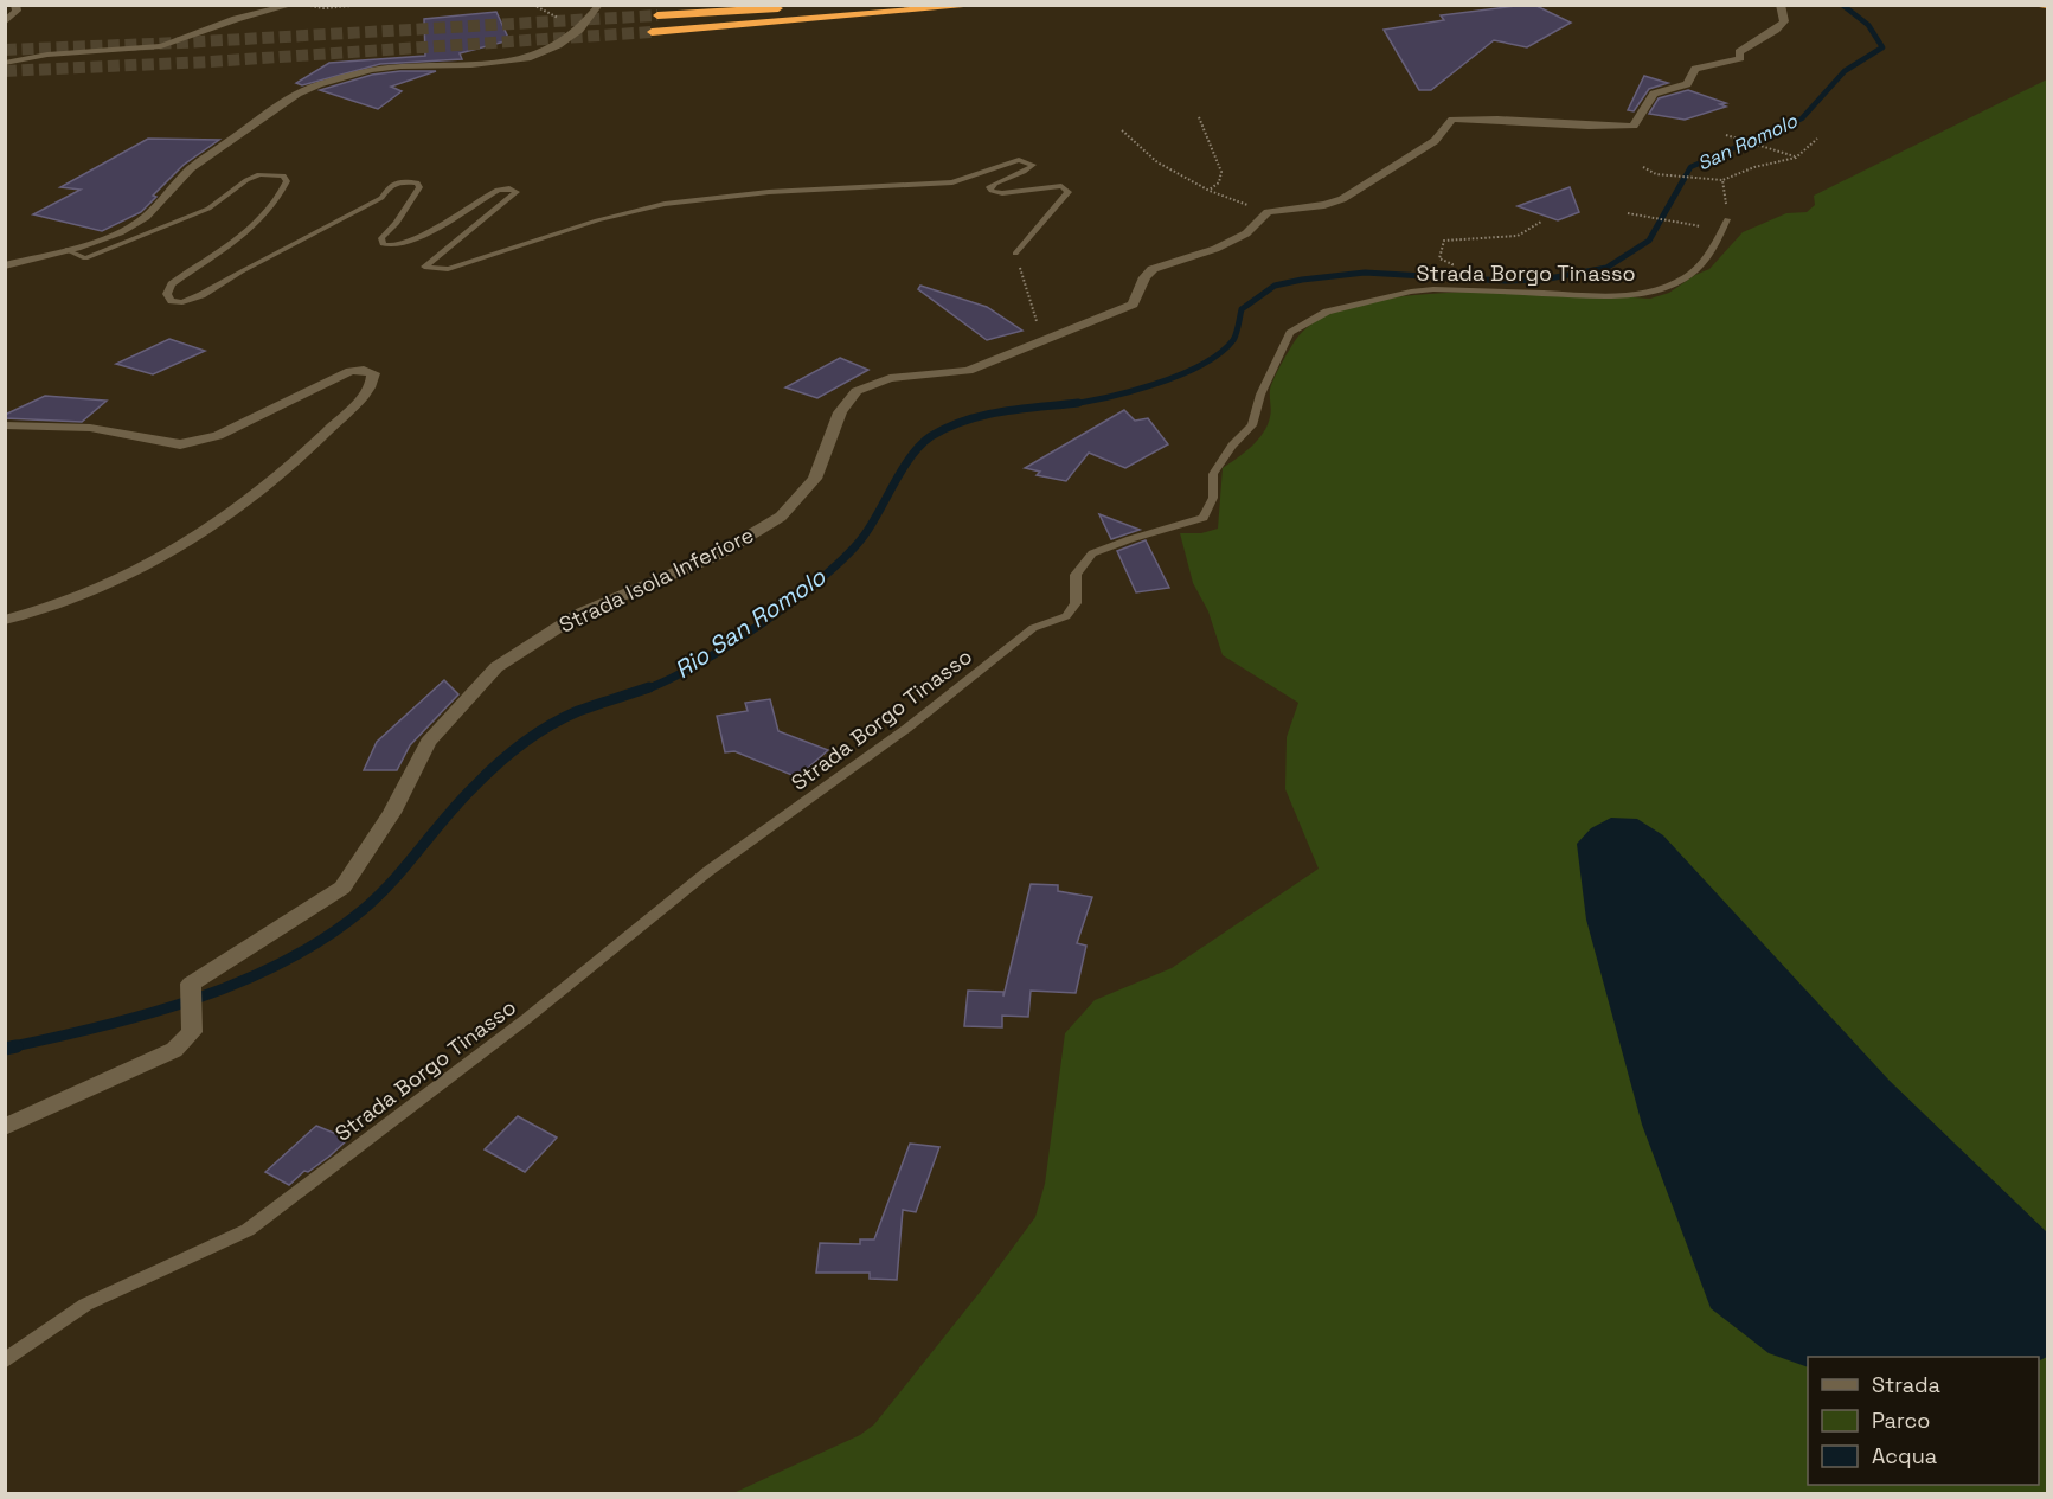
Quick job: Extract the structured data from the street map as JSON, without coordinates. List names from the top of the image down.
{
  "streets": {
    "street": ["Strada Isola Inferiore"],
    "lane": ["Strada Borgo Tinasso"]
  },
  "water": ["San Romolo", "Rio San Romolo"],
  "legend": ["Strada", "Parco", "Acqua"]
}
